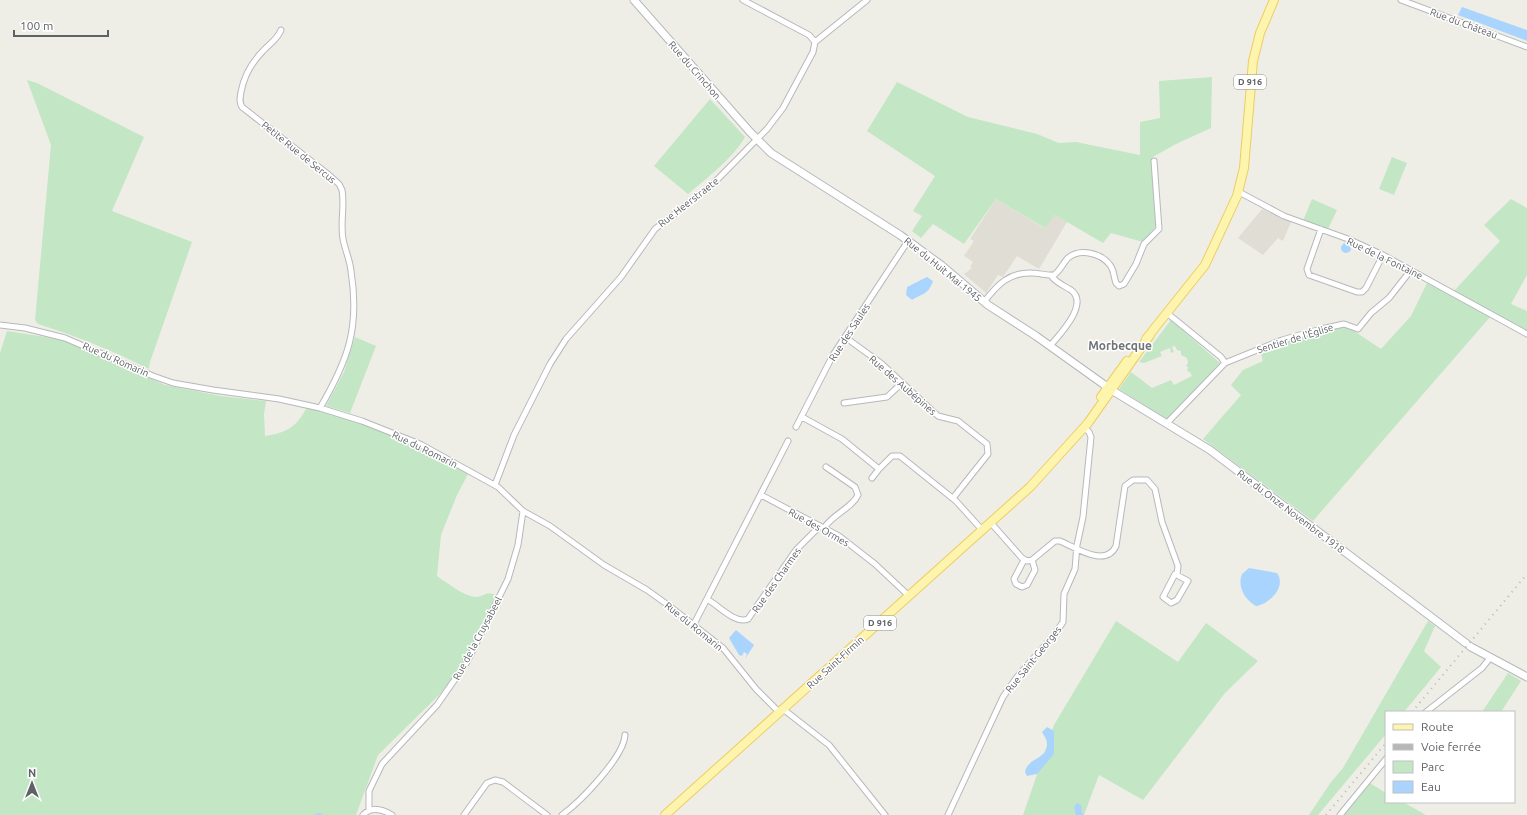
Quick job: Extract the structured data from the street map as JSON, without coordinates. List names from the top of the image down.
{
  "streets": {
    "main road": ["D 916", "Rue Saint-Firmin"],
    "street": [
      "Rue du Château",
      "Rue du Crinchon",
      "Petite Rue de Sercus",
      "Rue Heerstraete",
      "Rue de la Fontaine",
      "Rue du Huit Mai 1945",
      "Rue des Saules",
      "Sentier de l'Église",
      "Rue du Romarin",
      "Rue des Aubépines",
      "Rue du Onze Novembre 1918",
      "Rue des Ormes",
      "Rue des Charmes",
      "Rue de la Cruysabeel",
      "Rue Saint-Georges"
    ]
  },
  "crossings": [
    ["Rue du Crinchon", "Rue Heerstraete"],
    ["Rue du Crinchon", "Rue du Huit Mai 1945"],
    ["D 916", "Rue de la Fontaine"],
    ["D 916", "Rue du Huit Mai 1945"],
    ["D 916", "Rue du Onze Novembre 1918"],
    ["D 916", "Rue Saint-Firmin"],
    ["Petite Rue de Sercus", "Rue du Romarin"],
    ["Rue Heerstraete", "Rue du Huit Mai 1945"],
    ["Rue Heerstraete", "Rue du Romarin"],
    ["Rue de la Fontaine", "Sentier de l'Église"],
    ["Rue du Huit Mai 1945", "Rue des Saules"],
    ["Rue du Huit Mai 1945", "Rue du Onze Novembre 1918"],
    ["Rue du Huit Mai 1945", "Rue Saint-Firmin"],
    ["Rue des Saules", "Rue des Aubépines"],
    ["Rue du Romarin", "Rue de la Cruysabeel"],
    ["Rue du Romarin", "Rue Saint-Firmin"],
    ["Rue du Onze Novembre 1918", "Rue Saint-Firmin"],
    ["Rue des Ormes", "Rue des Charmes"],
    ["Rue des Ormes", "Rue Saint-Firmin"],
    ["Rue Saint-Georges", "Rue Saint-Firmin"]
  ],
  "districts": ["Morbecque"],
  "legend": [
    "Route",
    "Voie ferrée",
    "Parc",
    "Eau"
  ],
  "scale_bar": "100 m",
  "north": "top"
}
